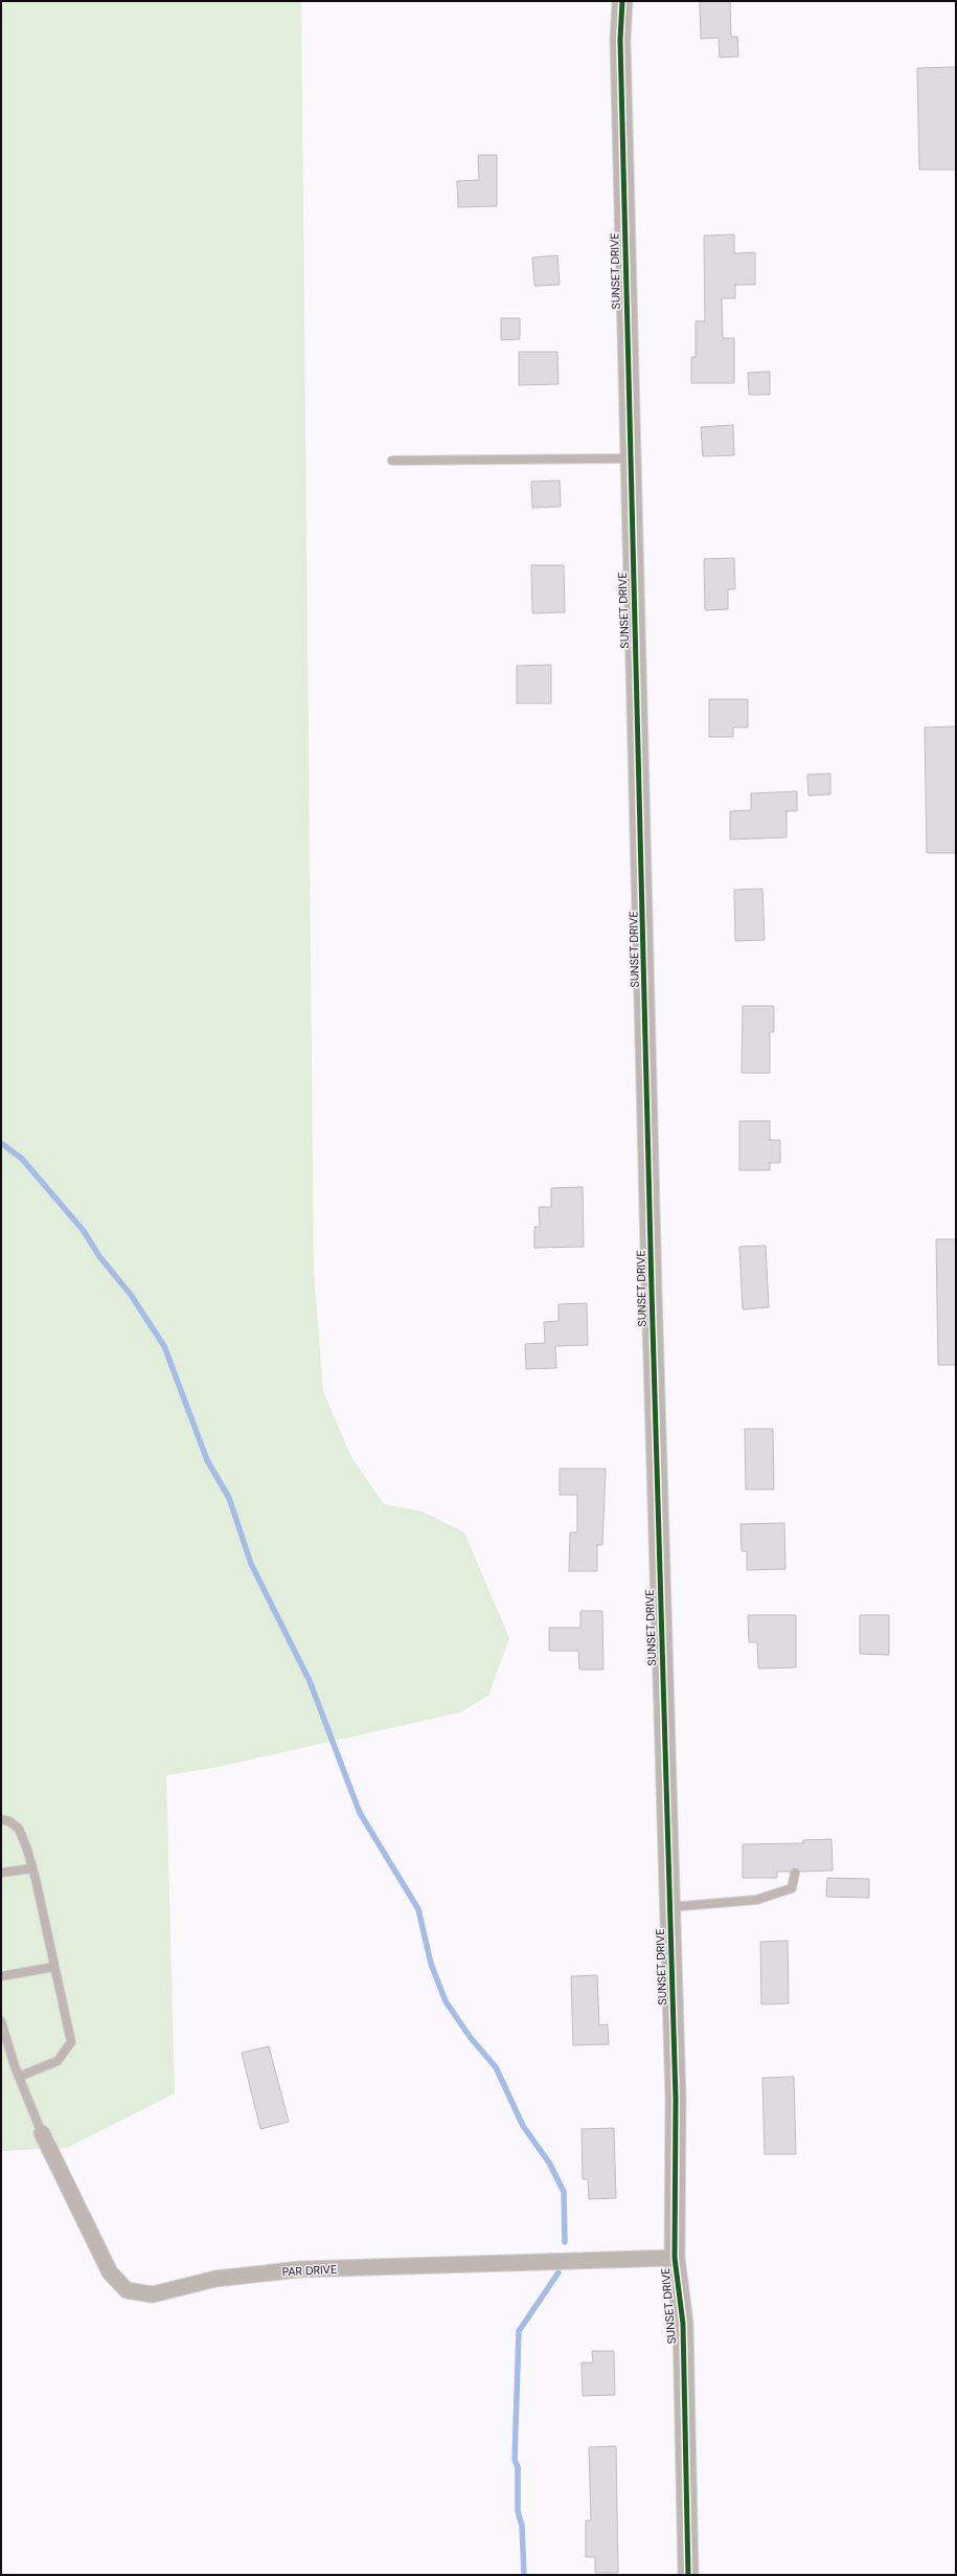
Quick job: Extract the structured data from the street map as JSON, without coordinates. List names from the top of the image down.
{
  "streets": {
    "street": ["SUNSET DRIVE", "PAR DRIVE"]
  },
  "crossings": [
    ["SUNSET DRIVE", "PAR DRIVE"]
  ]
}
